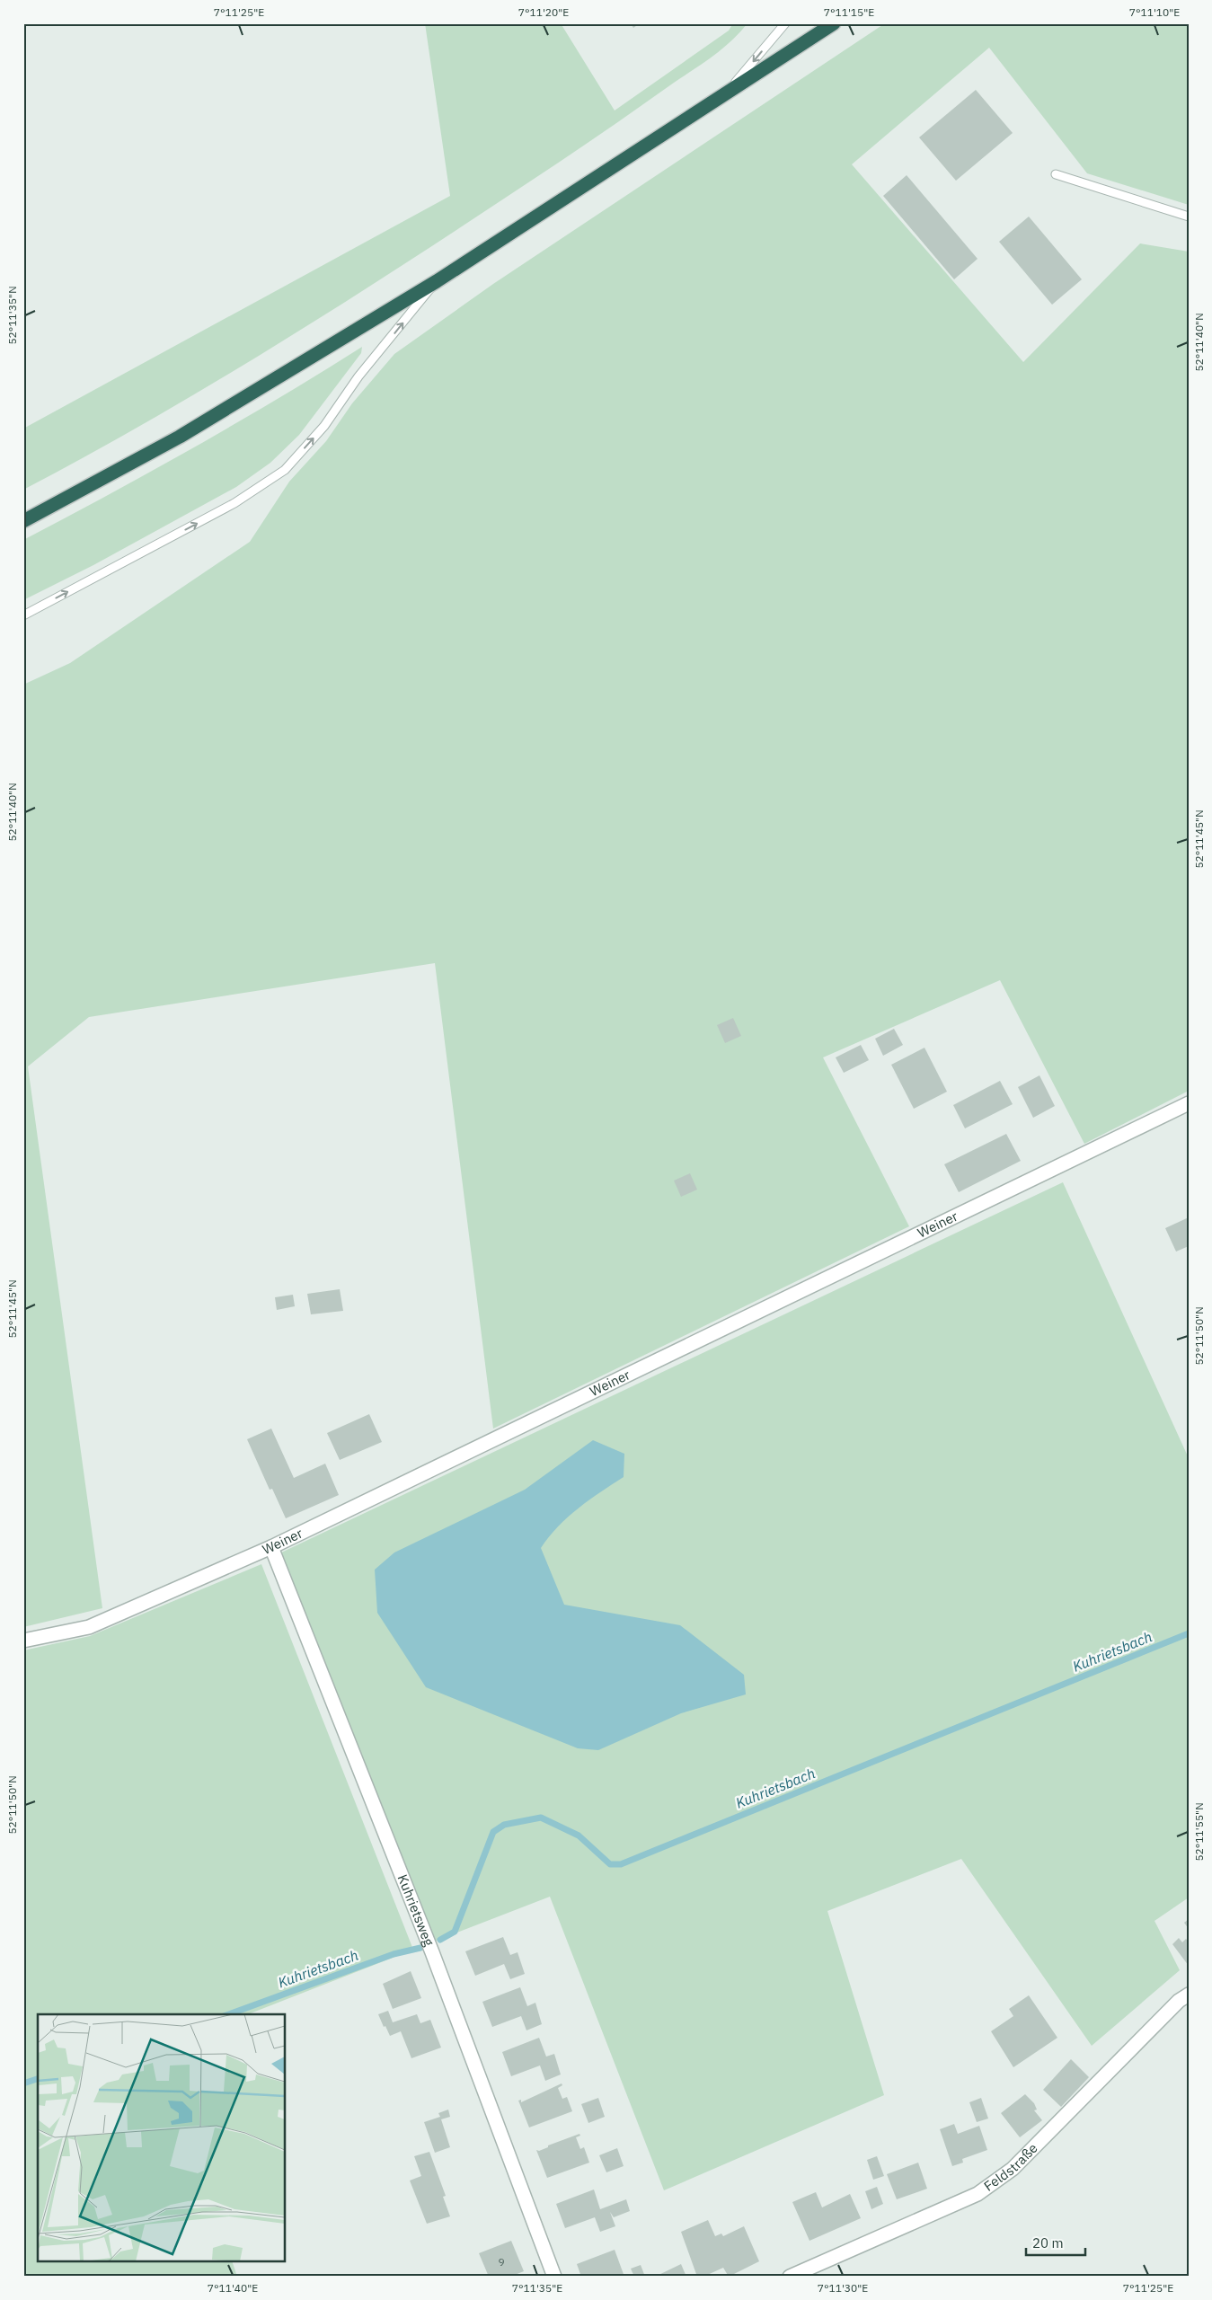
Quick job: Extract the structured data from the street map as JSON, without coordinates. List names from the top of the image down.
{
  "streets": {
    "street": ["Weiner", "Kuhrietsweg", "Feldstraße"]
  },
  "crossings": [
    ["Weiner", "Kuhrietsweg"]
  ],
  "water": ["Kuhrietsbach"],
  "house_numbers": ["9"],
  "scale_bar": "20 m",
  "coordinates": [
    "7°11'25\"E",
    "7°11'20\"E",
    "7°11'15\"E",
    "7°11'10\"E",
    "52°11'35\"N",
    "52°11'40\"N",
    "52°11'45\"N",
    "52°11'50\"N",
    "52°11'55\"N",
    "7°11'40\"E",
    "7°11'35\"E",
    "7°11'30\"E"
  ]
}
